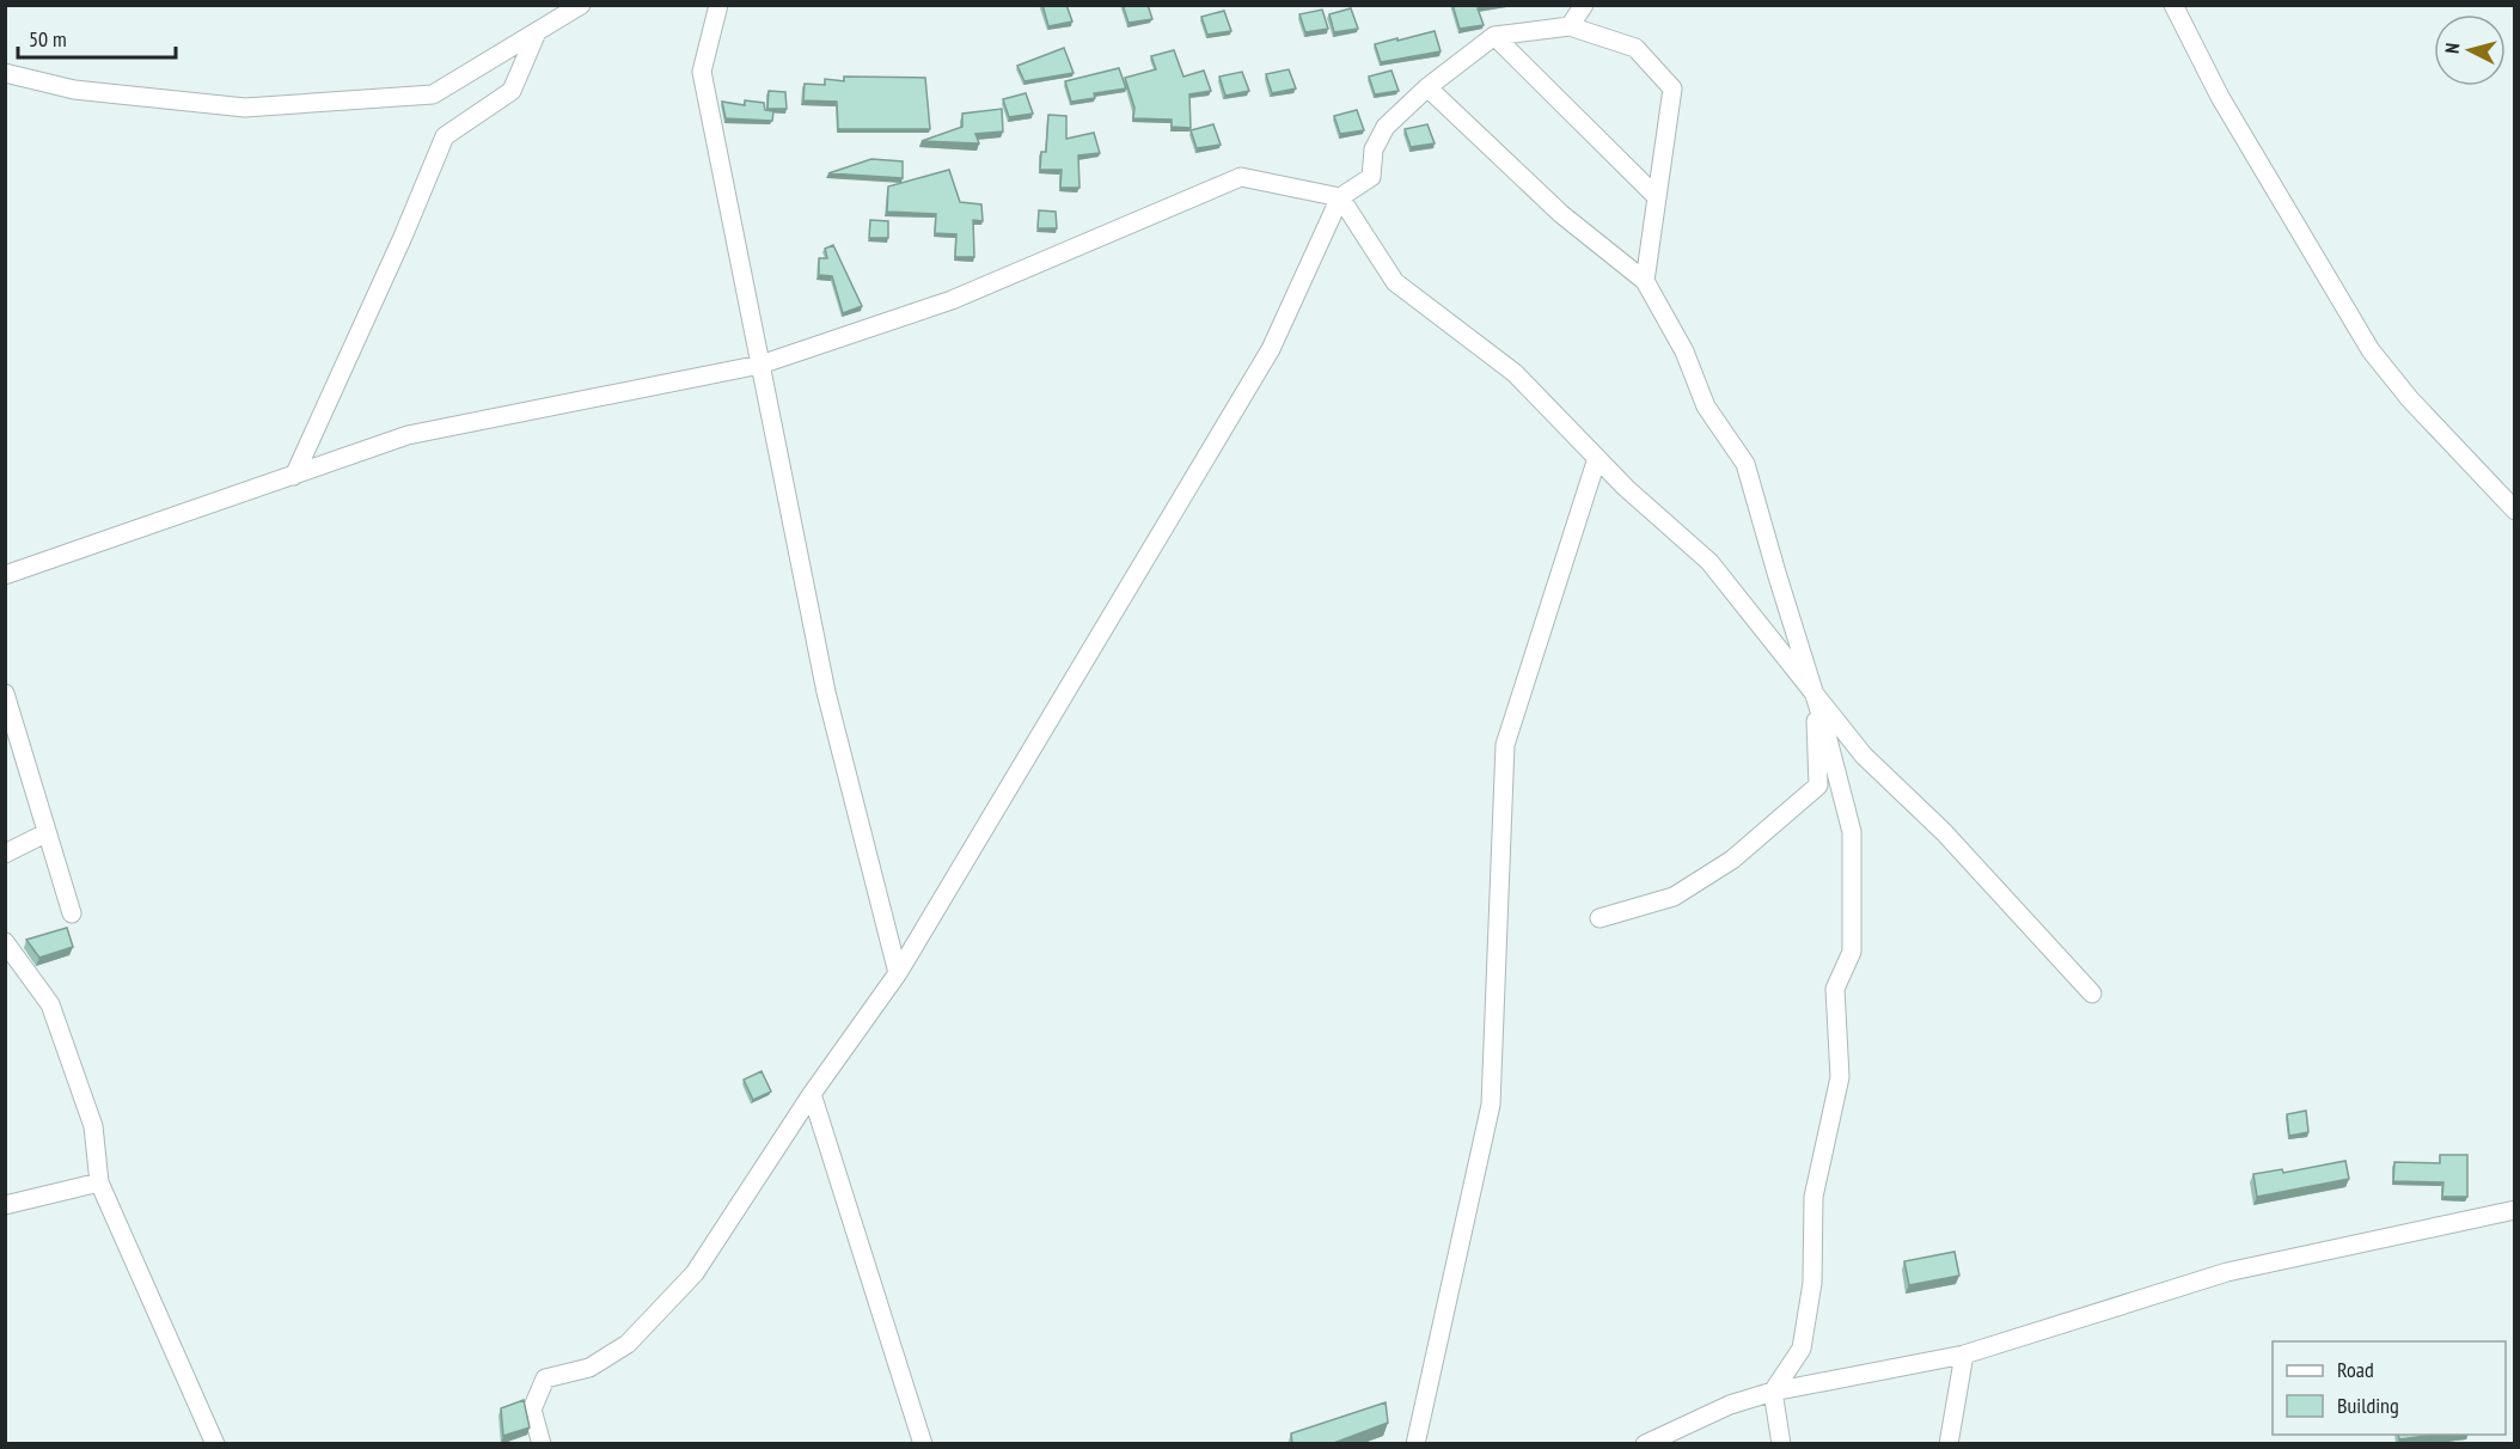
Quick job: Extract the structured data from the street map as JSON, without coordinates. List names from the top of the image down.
{
  "legend": ["Road", "Building"],
  "scale_bar": "50 m",
  "north": "left"
}
